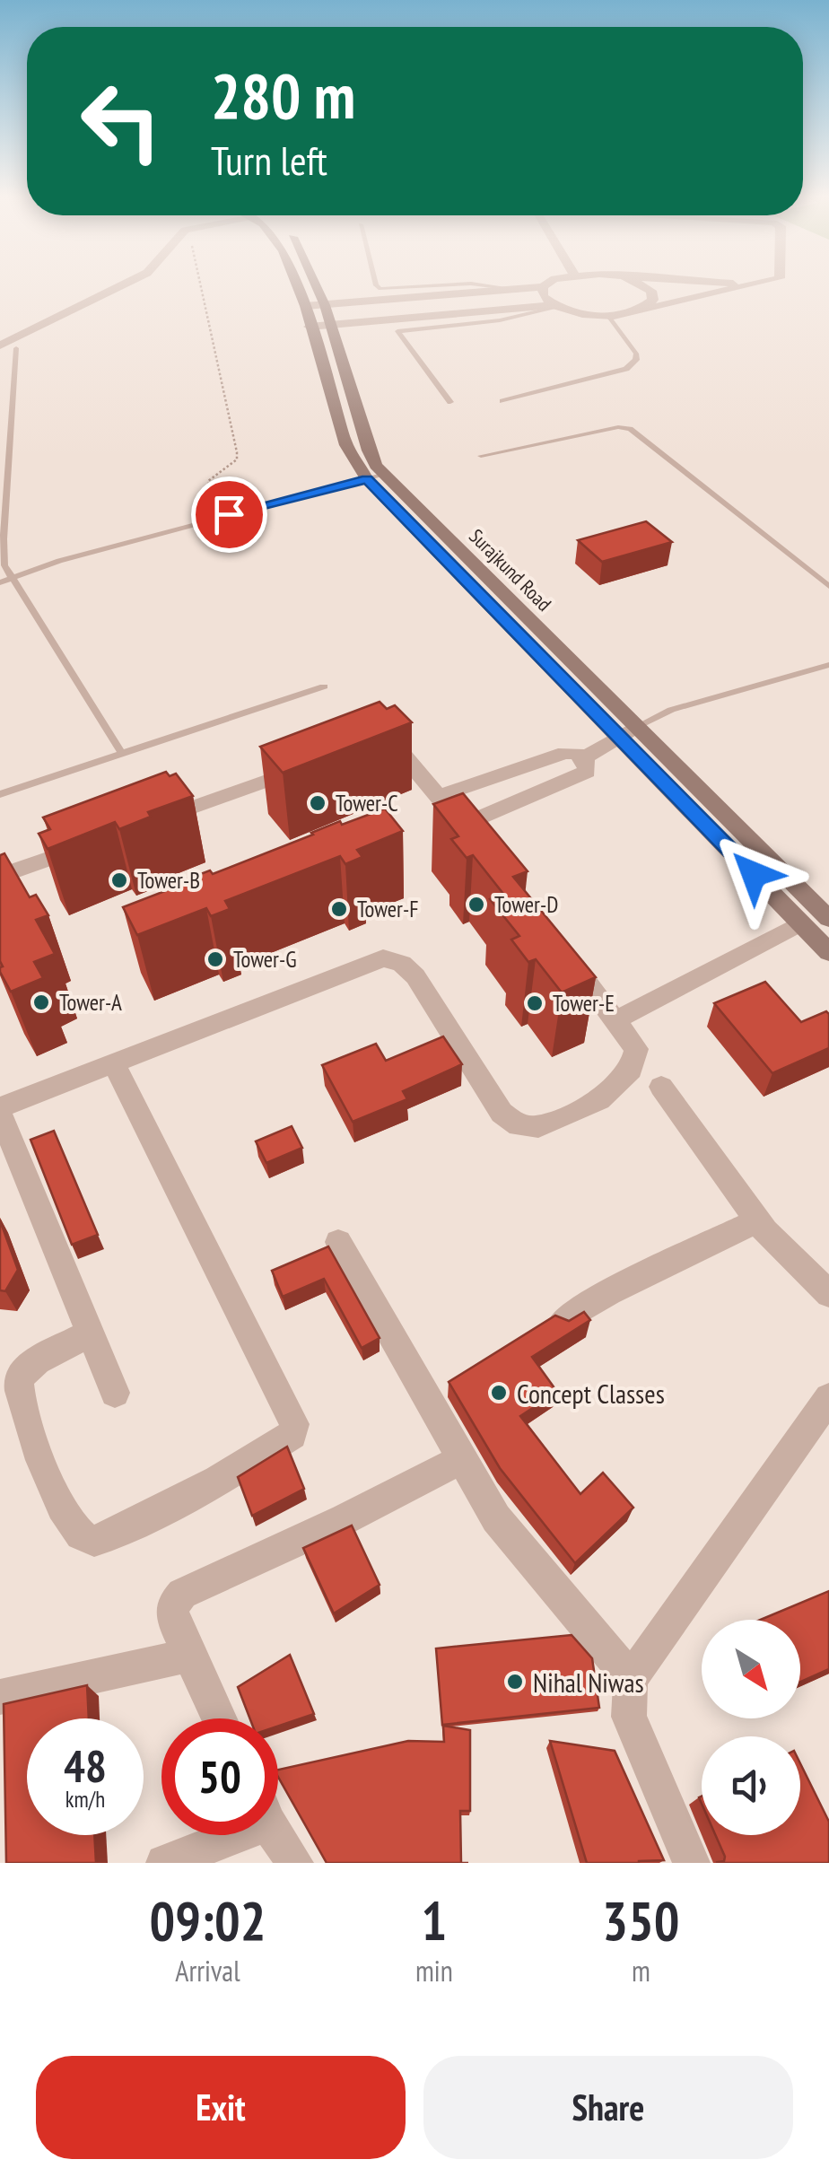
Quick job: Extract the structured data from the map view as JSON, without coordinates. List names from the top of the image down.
{
  "streets": {
    "main road": ["Surajkund Road"]
  },
  "places": [
    "Tower-C",
    "Tower-B",
    "Tower-D",
    "Tower-F",
    "Tower-G",
    "Tower-A",
    "Tower-E",
    "Concept Classes",
    "Nihal Niwas"
  ],
  "north": "bottom right",
  "page": {
    "turn": ["280 m", "Turn left"],
    "speed": "48 km/h",
    "limit": "50",
    "eta": [
      "09:02",
      "Arrival",
      "1",
      "min",
      "350",
      "m"
    ],
    "buttons": ["Exit", "Share"]
  }
}
